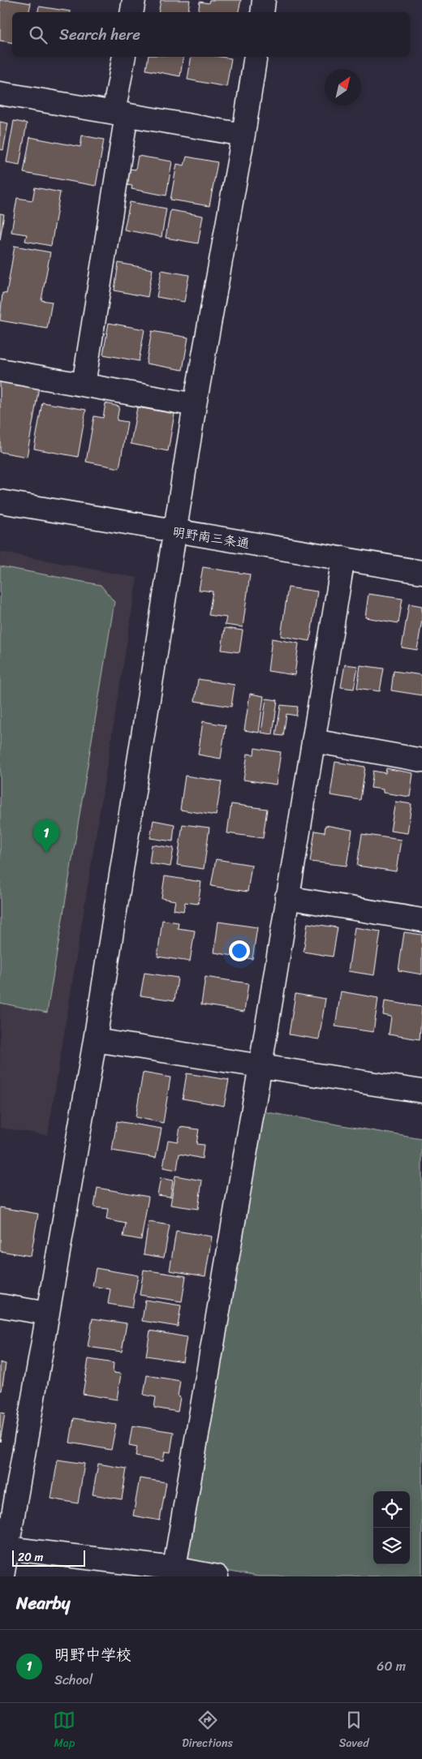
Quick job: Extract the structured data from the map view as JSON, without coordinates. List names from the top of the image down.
{
  "streets": {
    "street": ["明野南三条通"]
  },
  "scale_bar": "20 m",
  "north": "top right",
  "page": {
    "search": "Search here",
    "pins": "1",
    "scale": "20 m",
    "heading": "Nearby",
    "list": [
      {
        "mark": "1",
        "name": "明野中学校",
        "note": "School",
        "value": "60 m"
      }
    ],
    "nav": ["Map", "Directions", "Saved"]
  }
}
